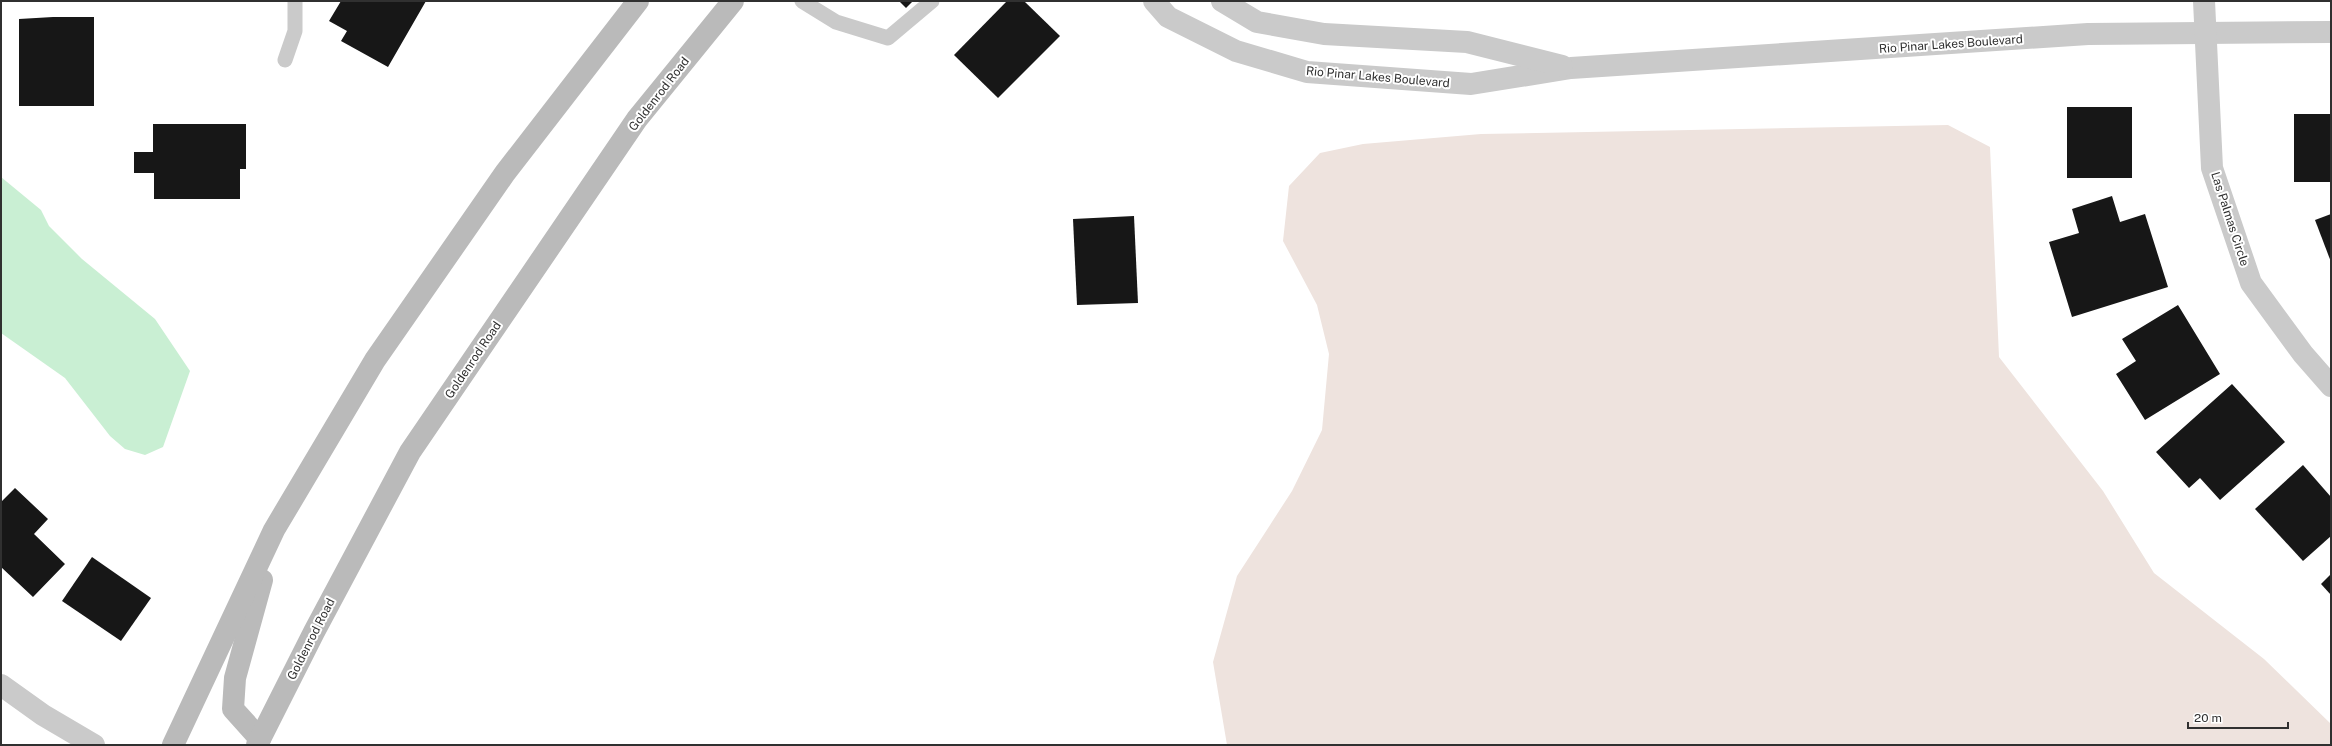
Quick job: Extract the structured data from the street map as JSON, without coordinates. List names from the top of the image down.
{
  "streets": {
    "main road": ["Goldenrod Road"],
    "street": ["Rio Pinar Lakes Boulevard", "Las Palmas Circle"]
  },
  "crossings": [
    ["Rio Pinar Lakes Boulevard", "Las Palmas Circle"]
  ],
  "scale_bar": "20 m"
}
